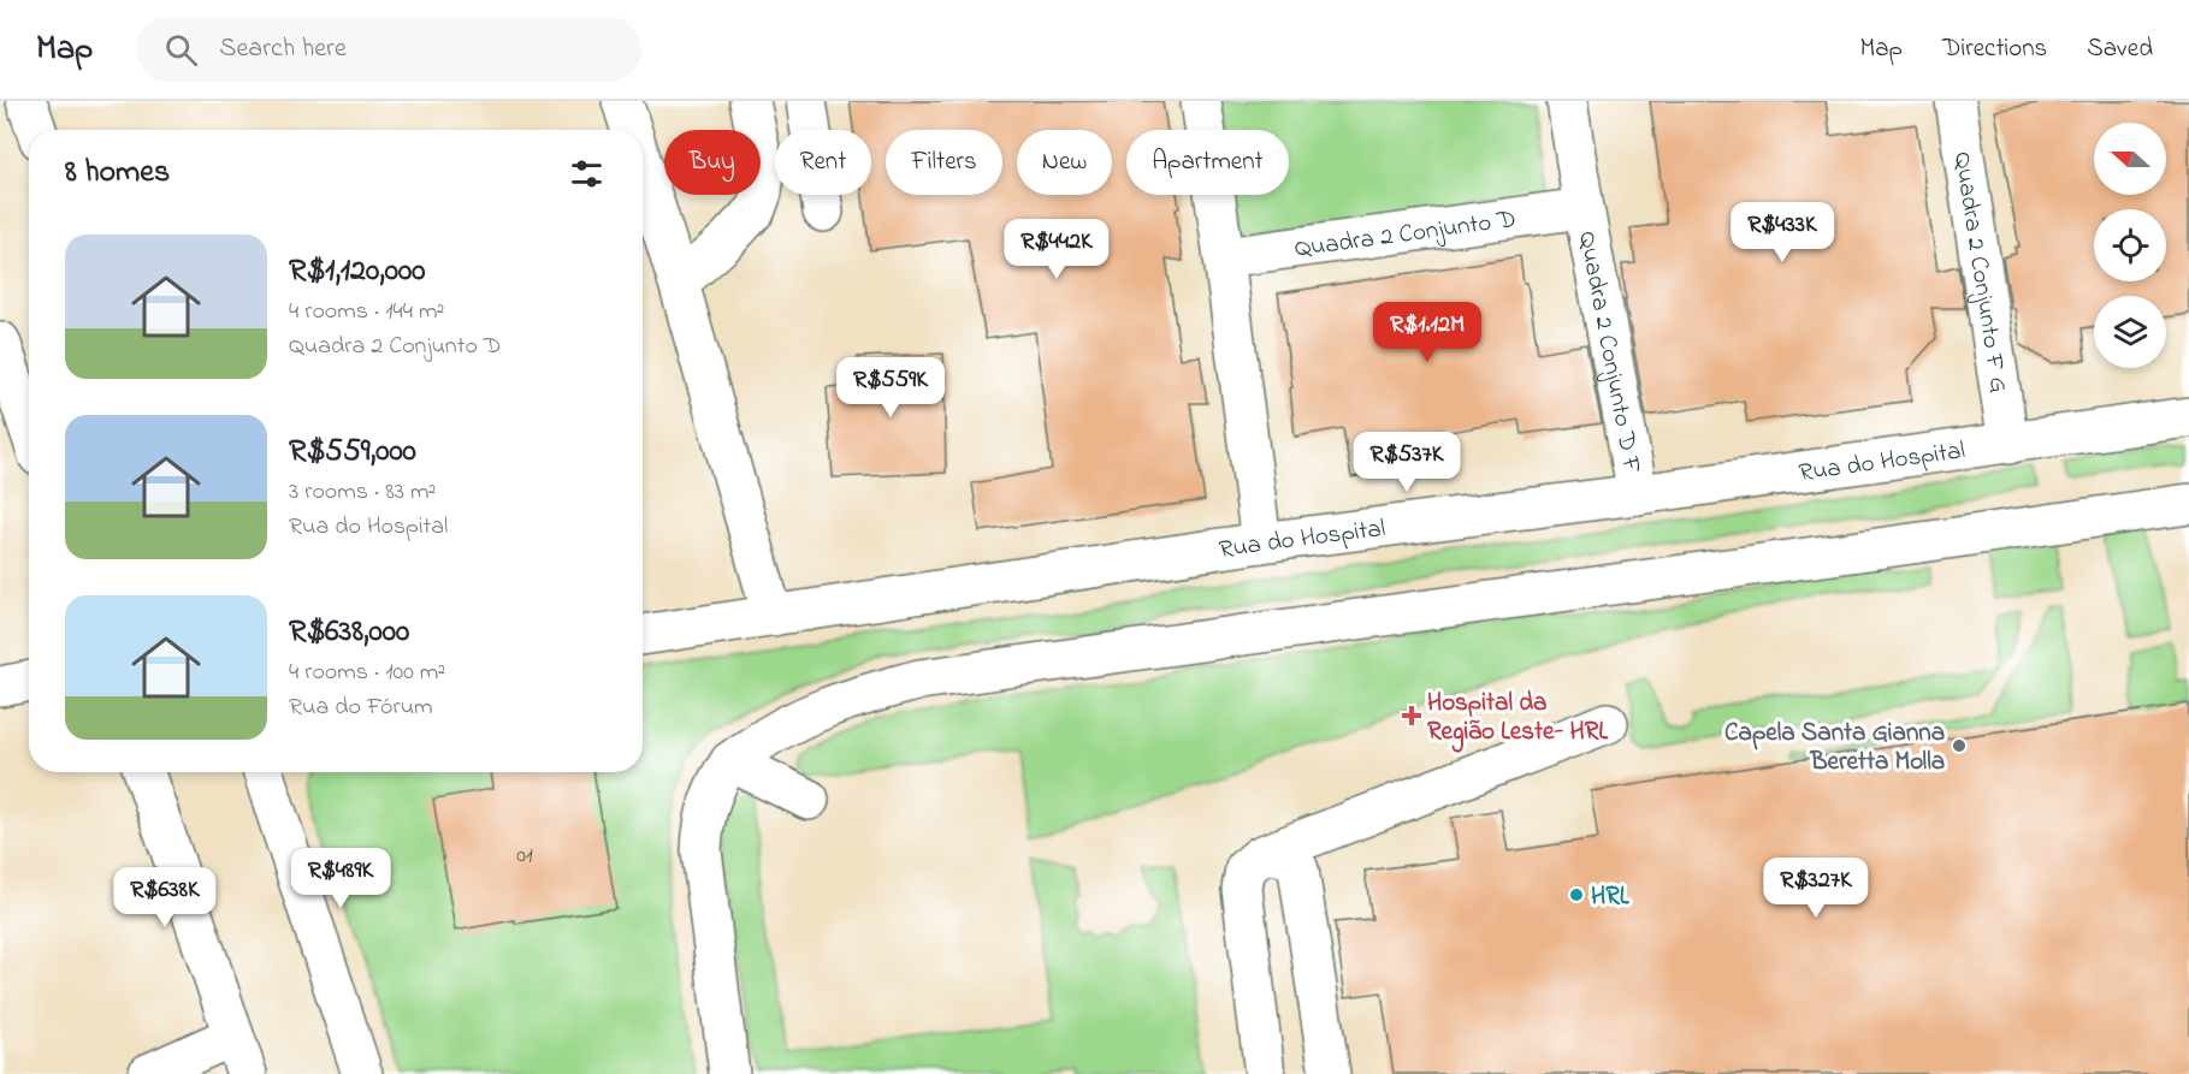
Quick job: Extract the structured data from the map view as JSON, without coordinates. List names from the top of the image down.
{
  "streets": {
    "street": [
      "Quadra 2 Conjunto D",
      "Quadra 2 Conjunto F G",
      "Quadra 2 Conjunto D F",
      "Rua do Hospital"
    ]
  },
  "crossings": [
    ["Quadra 2 Conjunto D", "Quadra 2 Conjunto D F"],
    ["Quadra 2 Conjunto F G", "Rua do Hospital"],
    ["Quadra 2 Conjunto D F", "Rua do Hospital"]
  ],
  "places": {
    "health": ["Hospital da Região Leste- HRL"],
    "other": ["Capela Santa Gianna Beretta Molla", "HRL"]
  },
  "house_numbers": ["01"],
  "north": "left",
  "page": {
    "header": "Map",
    "search": "Search here",
    "nav": ["Map", "Directions", "Saved"],
    "chip": [
      "Buy",
      "Rent",
      "Filters",
      "New",
      "Apartment"
    ],
    "heading": "8 homes",
    "price": [
      "R$433K",
      "R$442K",
      "R$1.12M",
      "R$559K",
      "R$537K",
      "R$489K",
      "R$327K",
      "R$638K"
    ],
    "list": [
      {
        "name": "R$1,120,000",
        "note": "4 rooms · 144 m² · Quadra 2 Conjunto D"
      },
      {
        "name": "R$559,000",
        "note": "3 rooms · 83 m² · Rua do Hospital"
      },
      {
        "name": "R$638,000",
        "note": "4 rooms · 100 m² · Rua do Fórum"
      }
    ]
  }
}
